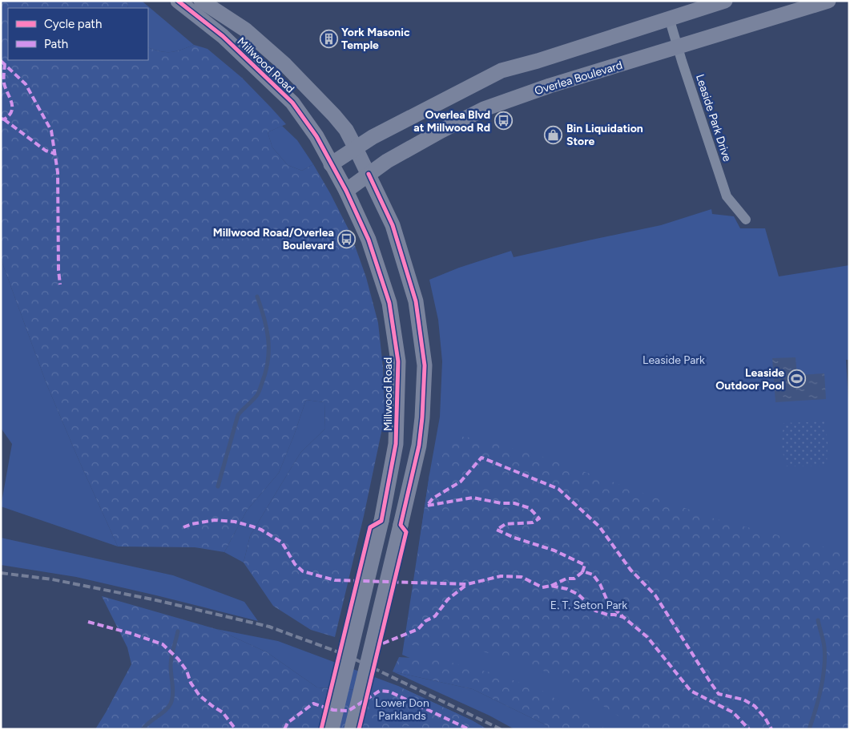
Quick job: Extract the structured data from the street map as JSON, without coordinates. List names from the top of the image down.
{
  "streets": {
    "main road": ["Millwood Road", "Overlea Boulevard"],
    "street": ["Leaside Park Drive"]
  },
  "crossings": [
    ["Millwood Road", "Overlea Boulevard"],
    ["Overlea Boulevard", "Leaside Park Drive"]
  ],
  "parks": ["Leaside Park", "E. T. Seton Park", "Lower Don Parklands"],
  "places": {
    "building": ["York Masonic Temple"],
    "bus stop": ["Overlea Blvd at Millwood Rd", "Millwood Road/Overlea Boulevard"],
    "shop": ["Bin Liquidation Store"],
    "sports": ["Leaside Outdoor Pool"]
  },
  "legend": ["Cycle path", "Path"]
}
